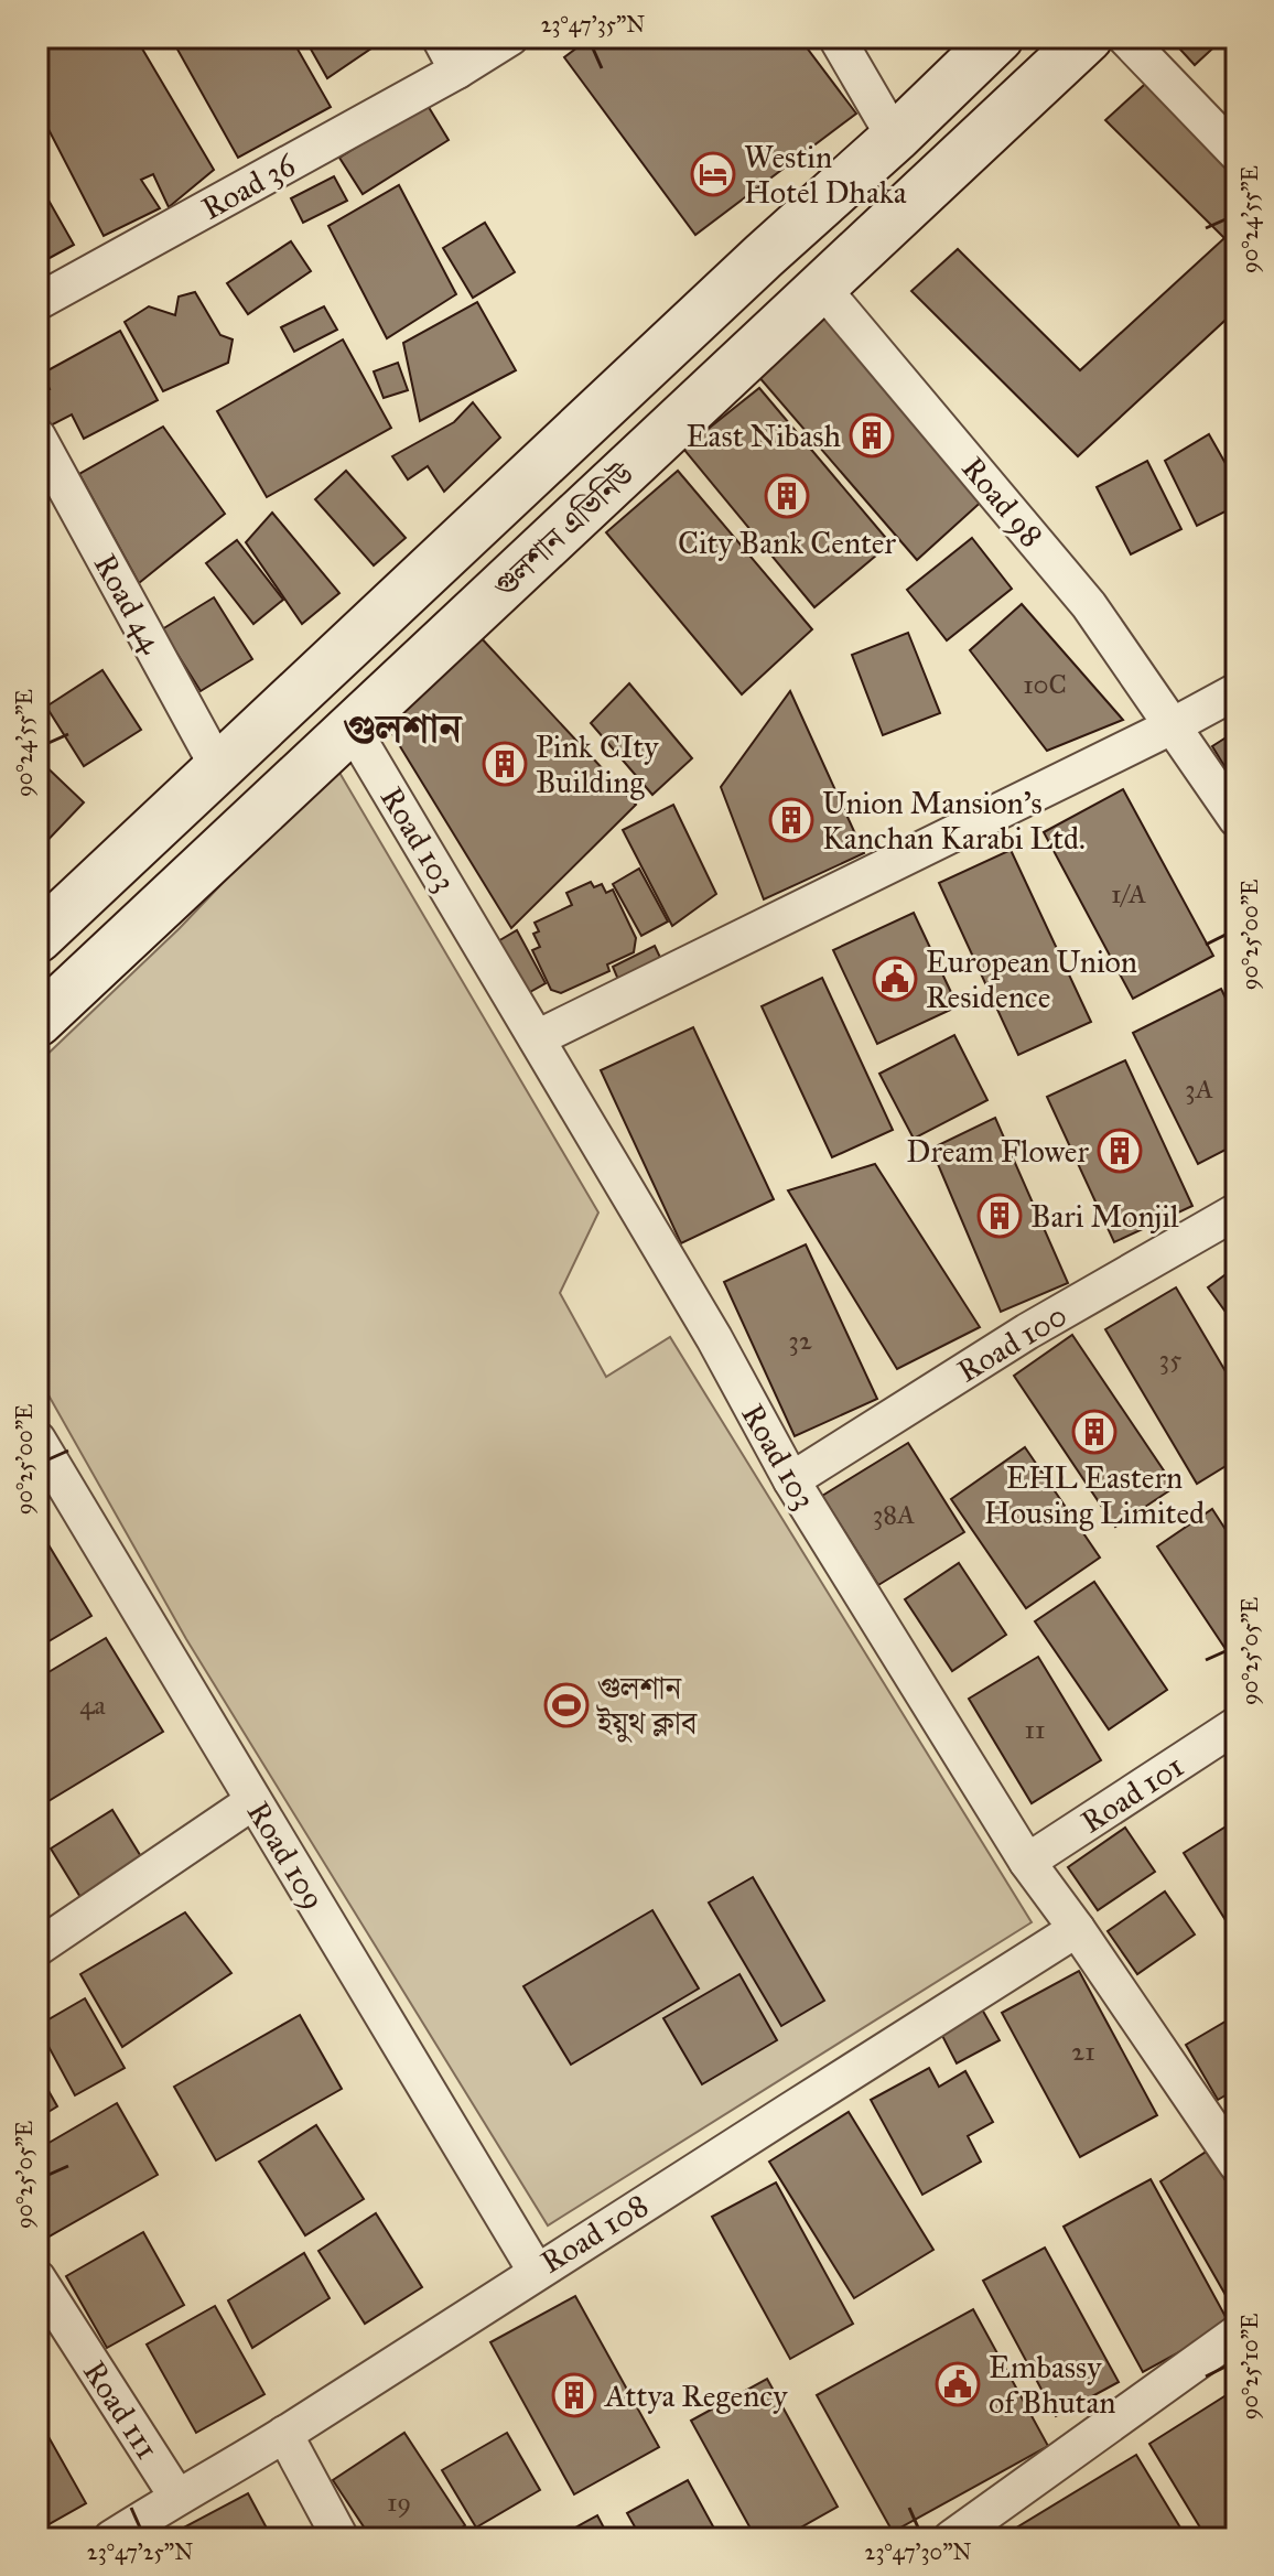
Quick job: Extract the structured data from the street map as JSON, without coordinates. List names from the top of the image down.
{
  "streets": {
    "main road": ["গুলশান এভিনিউ"],
    "street": [
      "Road 36",
      "Road 98",
      "Road 44",
      "Road 103",
      "Road 100",
      "Road 101",
      "Road 109",
      "Road 108",
      "Road 111"
    ]
  },
  "crossings": [
    ["Road 98", "গুলশান এভিনিউ"],
    ["গুলশান এভিনিউ", "Road 44"],
    ["গুলশান এভিনিউ", "Road 103"],
    ["Road 103", "Road 100"],
    ["Road 103", "Road 101"],
    ["Road 103", "Road 108"],
    ["Road 109", "Road 108"],
    ["Road 108", "Road 111"]
  ],
  "districts": ["গুলশান"],
  "places": {
    "hotel": ["Westin Hotel Dhaka"],
    "building": [
      "East Nibash",
      "City Bank Center",
      "Pink CIty Building",
      "Union Mansion's Kanchan Karabi Ltd.",
      "Dream Flower",
      "Bari Monjil",
      "EHL Eastern Housing Limited",
      "Attya Regency"
    ],
    "public building": ["European Union Residence", "Embassy of Bhutan"],
    "sports": ["গুলশান ইয়ুথ ক্লাব"]
  },
  "house_numbers": [
    "10C",
    "1/A",
    "3A",
    "32",
    "35",
    "38A",
    "4a",
    "11",
    "21",
    "19"
  ],
  "coordinates": [
    "23°47'35\"N",
    "90°24'55\"E",
    "90°25'00\"E",
    "90°25'05\"E",
    "90°25'10\"E",
    "23°47'25\"N",
    "23°47'30\"N"
  ]
}
